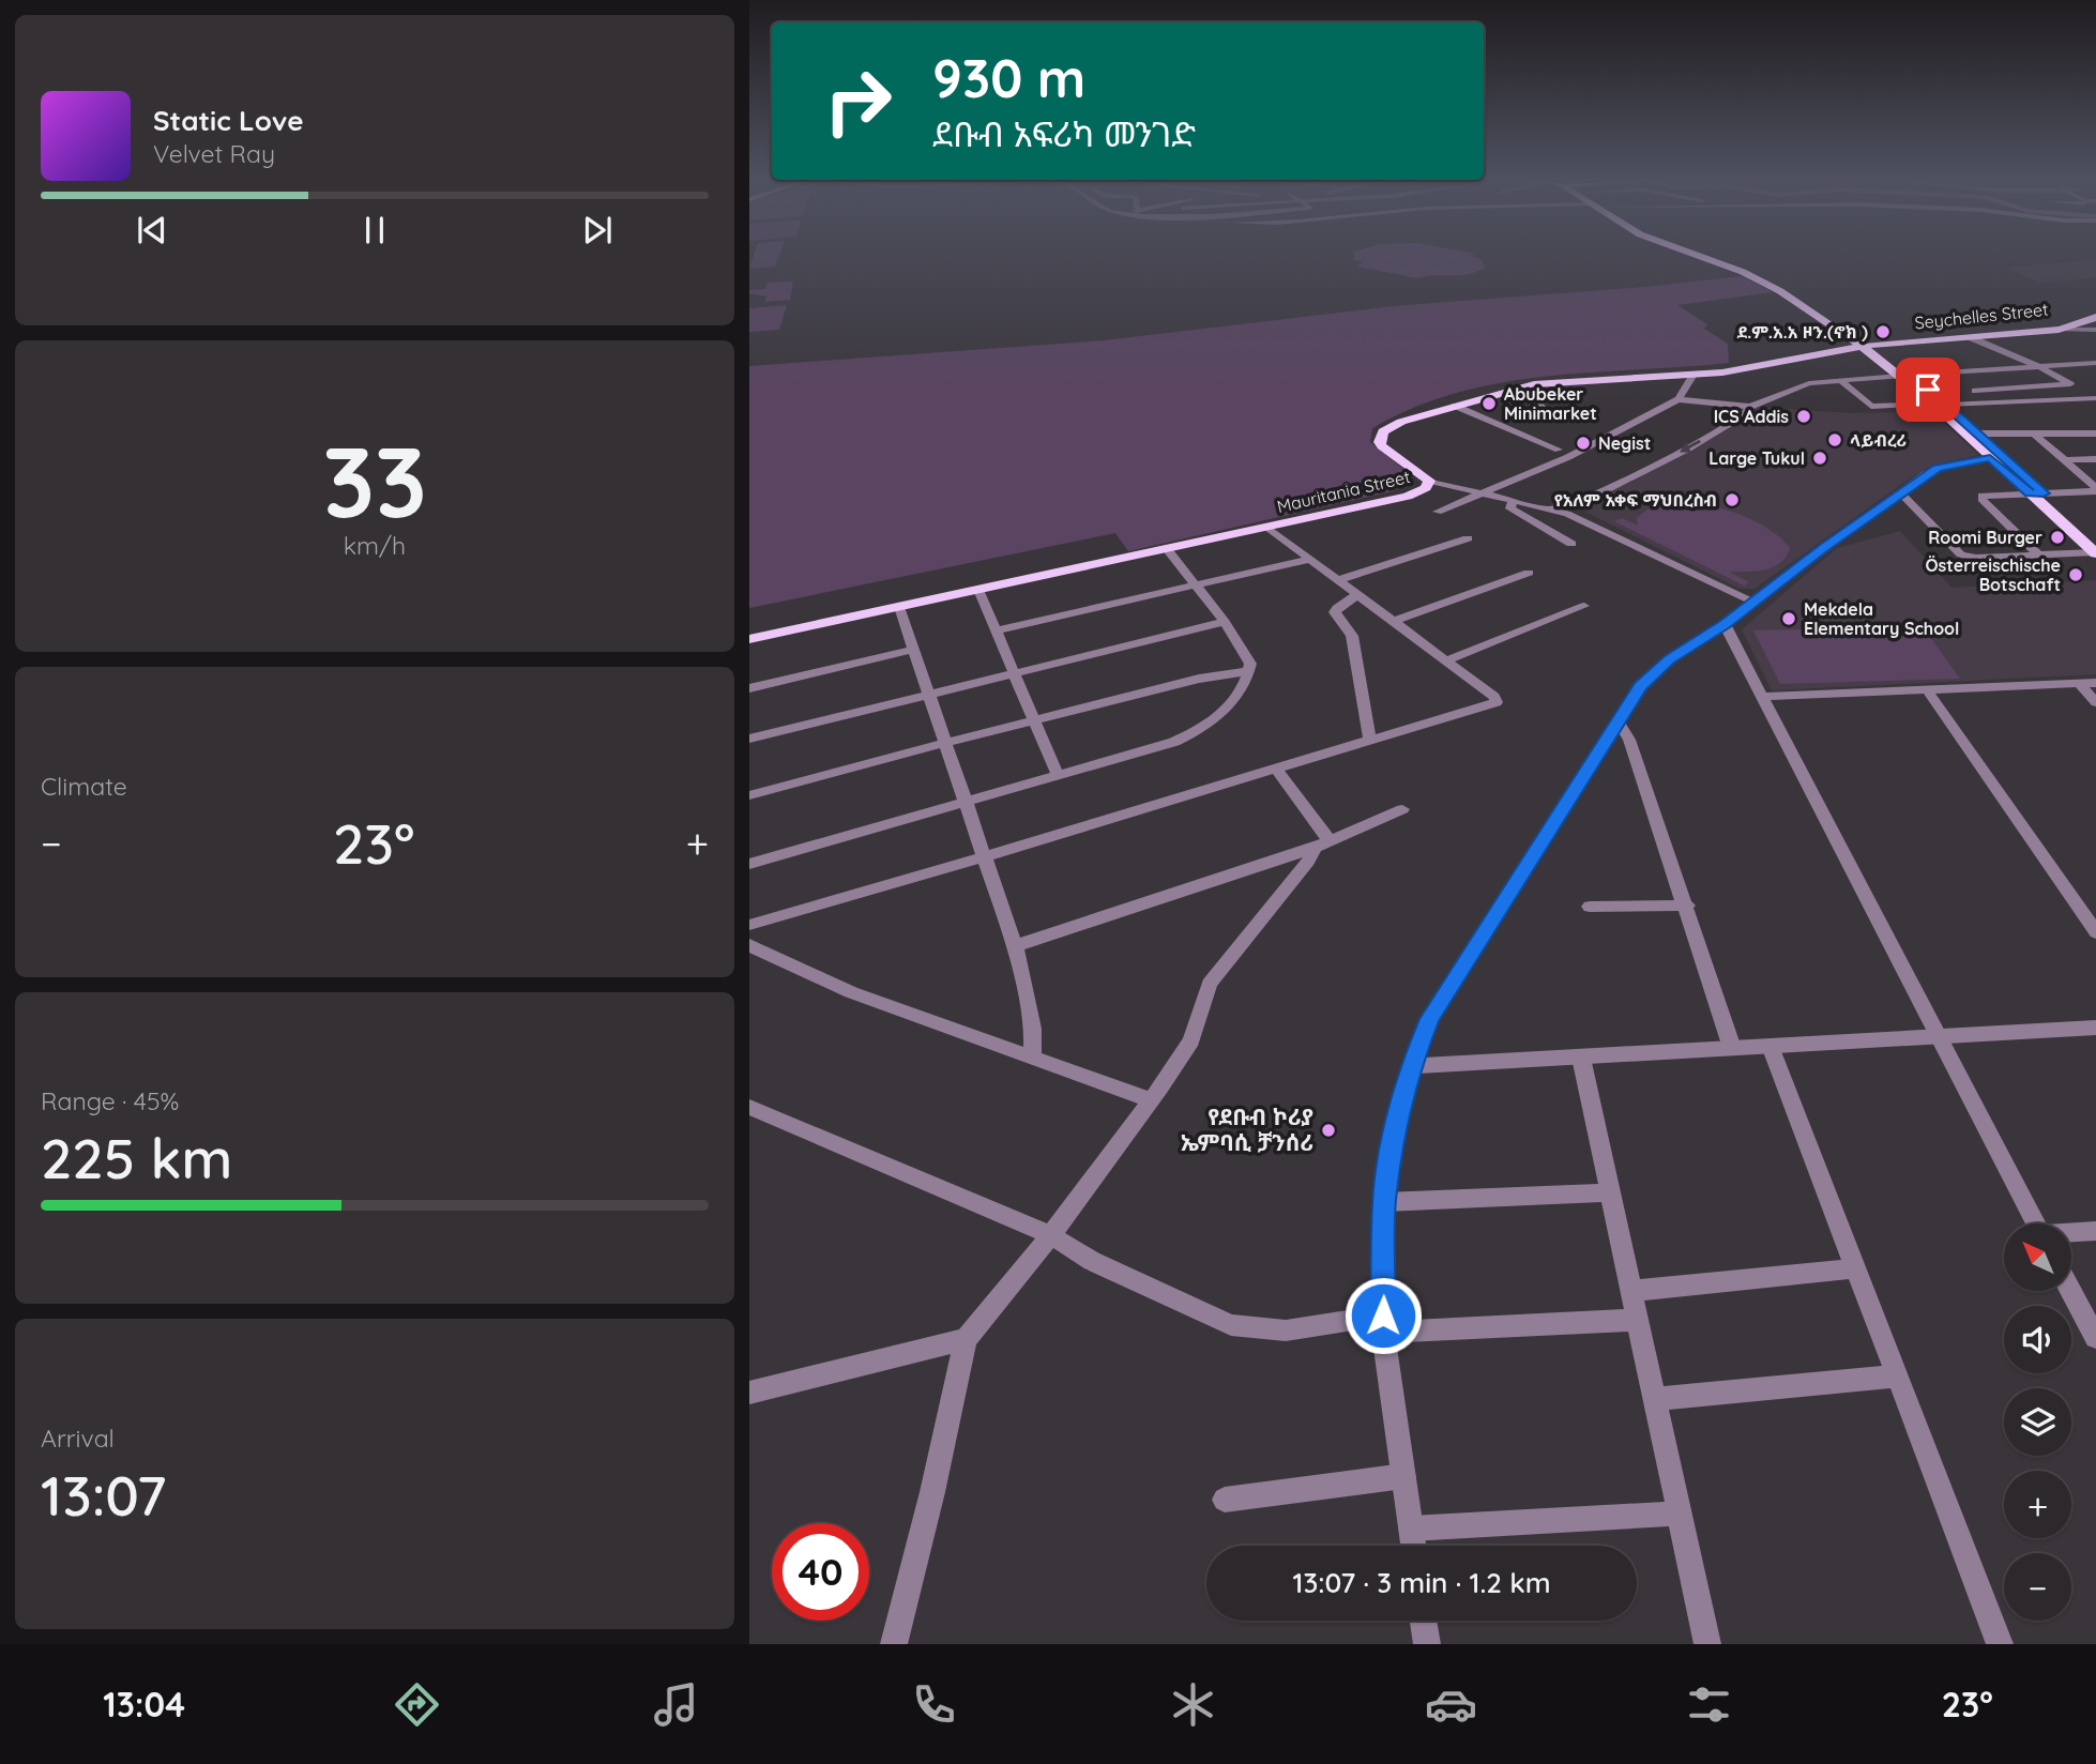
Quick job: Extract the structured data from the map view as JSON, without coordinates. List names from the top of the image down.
{
  "streets": {
    "main road": ["Seychelles Street", "Mauritania Street"]
  },
  "crossings": [
    ["Seychelles Street", "Mauritania Street"]
  ],
  "places": [
    "ደ.ም.አ.አ ዞን.(ኖክ )",
    "Abubeker Minimarket",
    "ICS Addis",
    "ላይብረሪ",
    "Negist",
    "Large Tukul",
    "የአለም አቀፍ ማህበረስብ",
    "Roomi Burger",
    "Österreischische Botschaft",
    "Mekdela Elementary School",
    "የደቡብ ኮሪያ ኤምባሲ ቻንሰሪ"
  ],
  "north": "top left",
  "page": {
    "turn": ["930 m", "ደቡብ አፍሪካ መንገድ"],
    "song": ["Static Love", "Velvet Ray"],
    "tile": [
      ["33", "km/h"],
      "Climate",
      ["Range · 45%", "225 km"],
      ["Arrival", "13:07"]
    ],
    "heat": ["−", "23°", "+"],
    "map_buttons": ["+", "−"],
    "limit": "40",
    "trip": "13:07 · 3 min · 1.2 km",
    "tabs": ["13:04", "23°"]
  }
}
